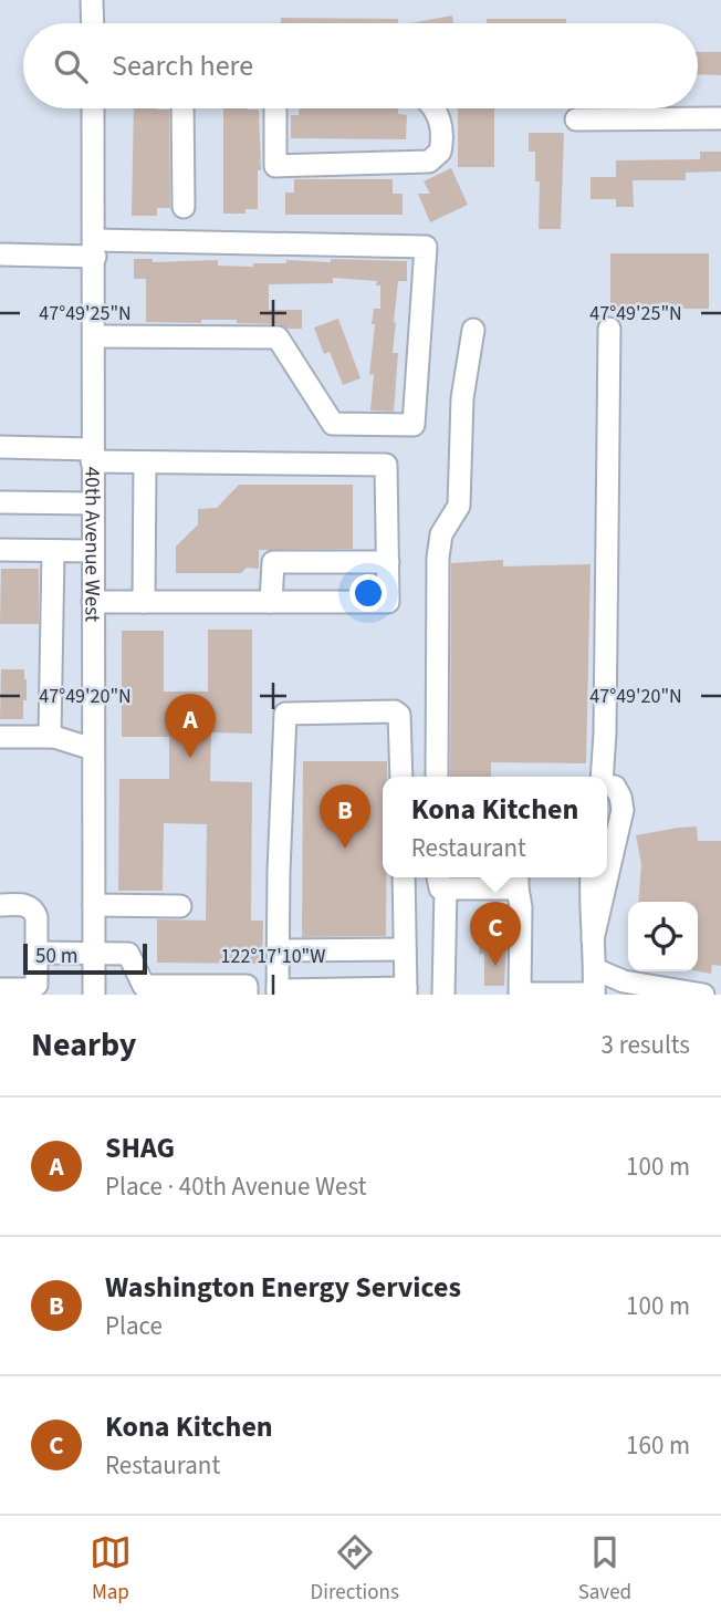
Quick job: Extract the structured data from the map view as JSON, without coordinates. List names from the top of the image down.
{
  "streets": {
    "street": ["40th Avenue West"]
  },
  "scale_bar": "50 m",
  "page": {
    "search": "Search here",
    "pins": ["A", "B", "C"],
    "popup": ["Kona Kitchen", "Restaurant"],
    "scale": "50 m",
    "heading": ["Nearby", "3 results"],
    "list": [
      {
        "mark": "A",
        "name": "SHAG",
        "note": "Place · 40th Avenue West",
        "value": "100 m"
      },
      {
        "mark": "B",
        "name": "Washington Energy Services",
        "note": "Place",
        "value": "100 m"
      },
      {
        "mark": "C",
        "name": "Kona Kitchen",
        "note": "Restaurant",
        "value": "160 m"
      }
    ],
    "nav": ["Map", "Directions", "Saved"]
  },
  "coordinates": ["47°49'25\"N", "47°49'20\"N", "122°17'10\"W"]
}
